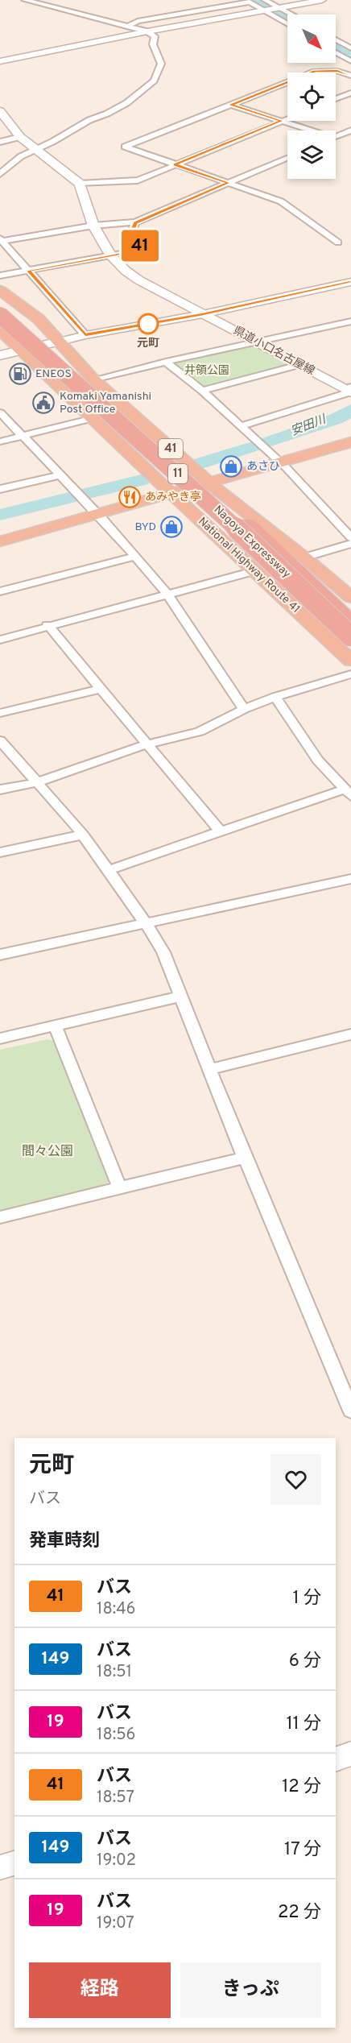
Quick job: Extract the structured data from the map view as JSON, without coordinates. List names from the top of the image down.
{
  "streets": {
    "highway": [
      "41",
      "11",
      "Nagoya Expressway",
      "National Highway Route 41"
    ],
    "main road": ["県道小口名古屋線"]
  },
  "crossings": [
    ["11", "Nagoya Expressway"]
  ],
  "water": ["安田川"],
  "parks": ["井領公園", "間々公園"],
  "places": {
    "other": ["元町"],
    "fuel station": ["ENEOS"],
    "public building": ["Komaki Yamanishi Post Office"],
    "shop": ["あさひ", "BYD"],
    "restaurant": ["あみやき亭"]
  },
  "lines": ["bus line 41"],
  "north": "bottom right",
  "page": {
    "on_map": "41",
    "heading": [
      ["元町", "バス"],
      "発車時刻"
    ],
    "list": [
      {
        "mark": "41",
        "name": "バス",
        "note": "18:46",
        "value": "1 分"
      },
      {
        "mark": "149",
        "name": "バス",
        "note": "18:51",
        "value": "6 分"
      },
      {
        "mark": "19",
        "name": "バス",
        "note": "18:56",
        "value": "11 分"
      },
      {
        "mark": "41",
        "name": "バス",
        "note": "18:57",
        "value": "12 分"
      },
      {
        "mark": "149",
        "name": "バス",
        "note": "19:02",
        "value": "17 分"
      },
      {
        "mark": "19",
        "name": "バス",
        "note": "19:07",
        "value": "22 分"
      }
    ],
    "buttons": ["経路", "きっぷ"]
  }
}
